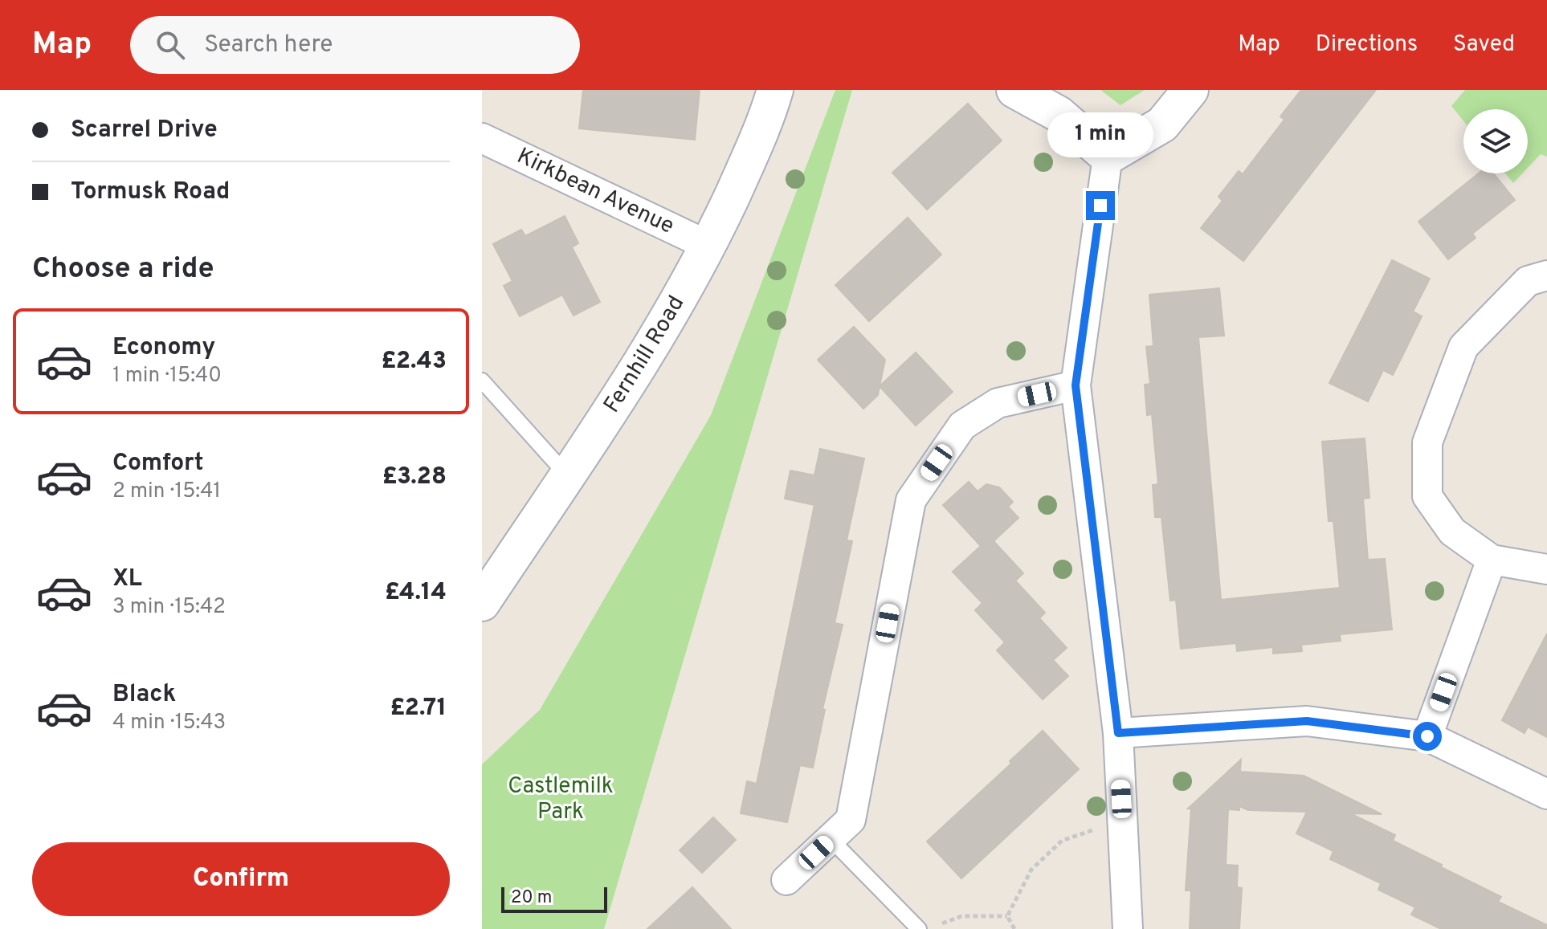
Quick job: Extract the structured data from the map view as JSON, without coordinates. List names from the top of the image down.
{
  "streets": {
    "street": ["Kirkbean Avenue", "Fernhill Road"]
  },
  "crossings": [
    ["Kirkbean Avenue", "Fernhill Road"]
  ],
  "parks": ["Castlemilk Park"],
  "scale_bar": "20 m",
  "page": {
    "header": "Map",
    "search": "Search here",
    "nav": ["Map", "Directions", "Saved"],
    "banner": ["Scarrel Drive", "Tormusk Road"],
    "bubble": "1 min",
    "heading": "Choose a ride",
    "list": [
      {
        "name": "Economy",
        "note": "1 min · 15:40",
        "value": "£2.43"
      },
      {
        "name": "Comfort",
        "note": "2 min · 15:41",
        "value": "£3.28"
      },
      {
        "name": "XL",
        "note": "3 min · 15:42",
        "value": "£4.14"
      },
      {
        "name": "Black",
        "note": "4 min · 15:43",
        "value": "£2.71"
      }
    ],
    "buttons": "Confirm",
    "scale": "20 m"
  }
}
